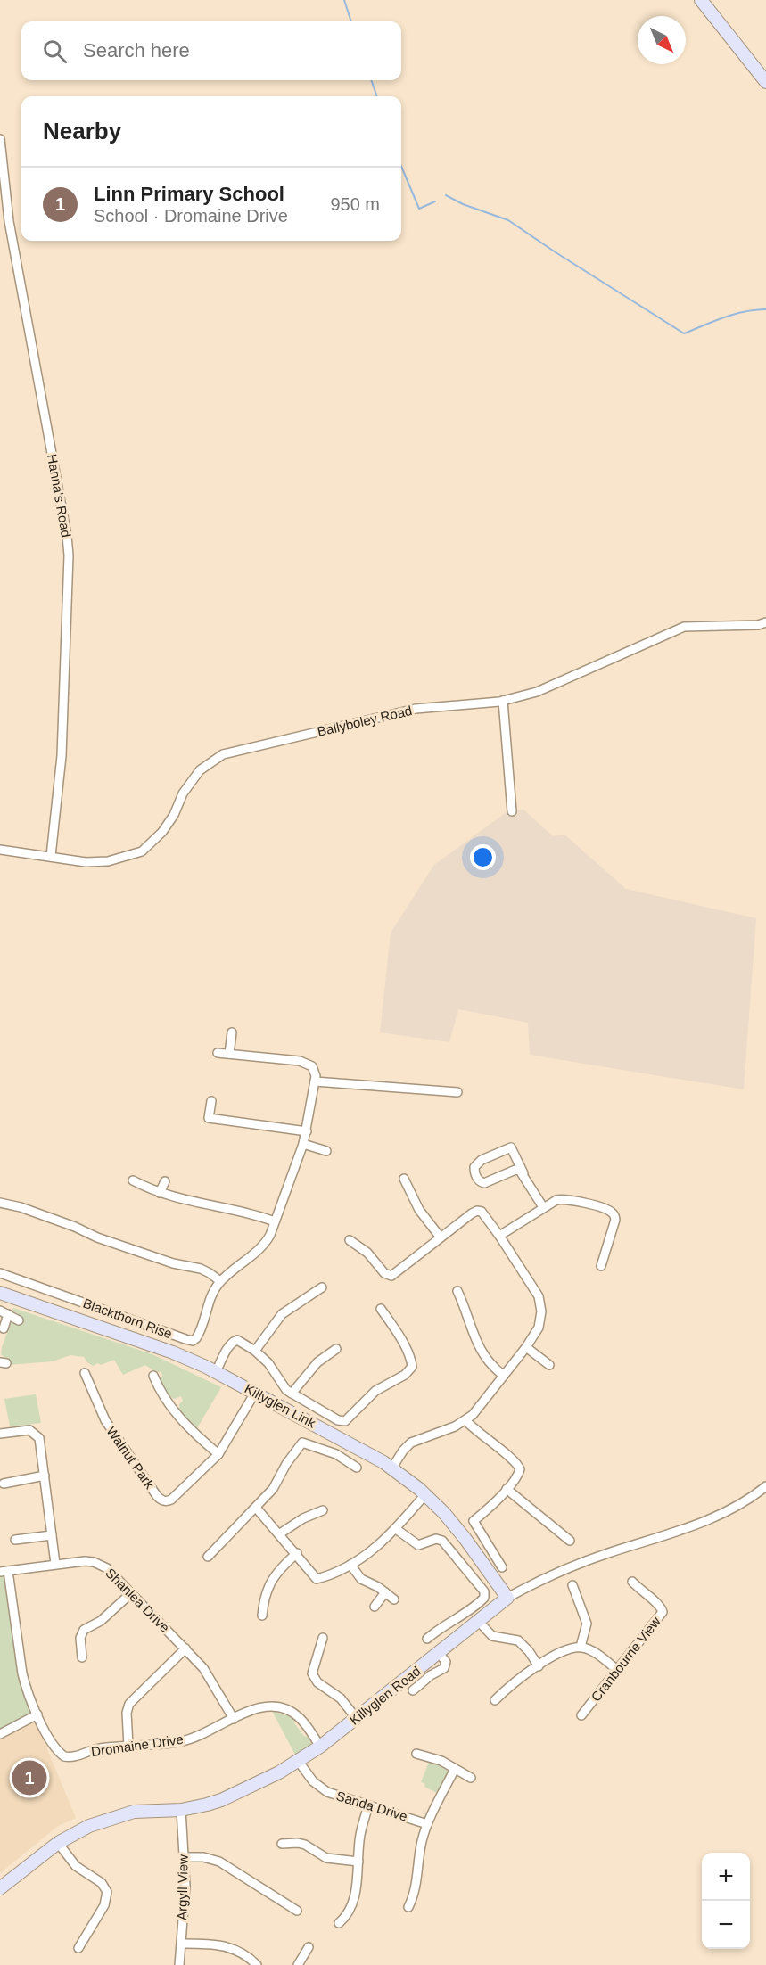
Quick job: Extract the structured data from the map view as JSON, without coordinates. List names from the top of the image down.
{
  "streets": {
    "street": [
      "Hanna's Road",
      "Ballyboley Road",
      "Blackthorn Rise",
      "Killyglen Link",
      "Walnut Park",
      "Shanlea Drive",
      "Cranbourne View",
      "Killyglen Road",
      "Dromaine Drive",
      "Sanda Drive",
      "Argyll View"
    ]
  },
  "crossings": [
    ["Hanna's Road", "Ballyboley Road"],
    ["Killyglen Link", "Walnut Park"],
    ["Killyglen Link", "Killyglen Road"],
    ["Shanlea Drive", "Dromaine Drive"],
    ["Killyglen Road", "Dromaine Drive"],
    ["Killyglen Road", "Sanda Drive"],
    ["Killyglen Road", "Argyll View"]
  ],
  "north": "bottom right",
  "page": {
    "search": "Search here",
    "heading": "Nearby",
    "list": [
      {
        "mark": "1",
        "name": "Linn Primary School",
        "note": "School · Dromaine Drive",
        "value": "950 m"
      }
    ],
    "pins": "1",
    "map_buttons": ["+", "−"]
  }
}
